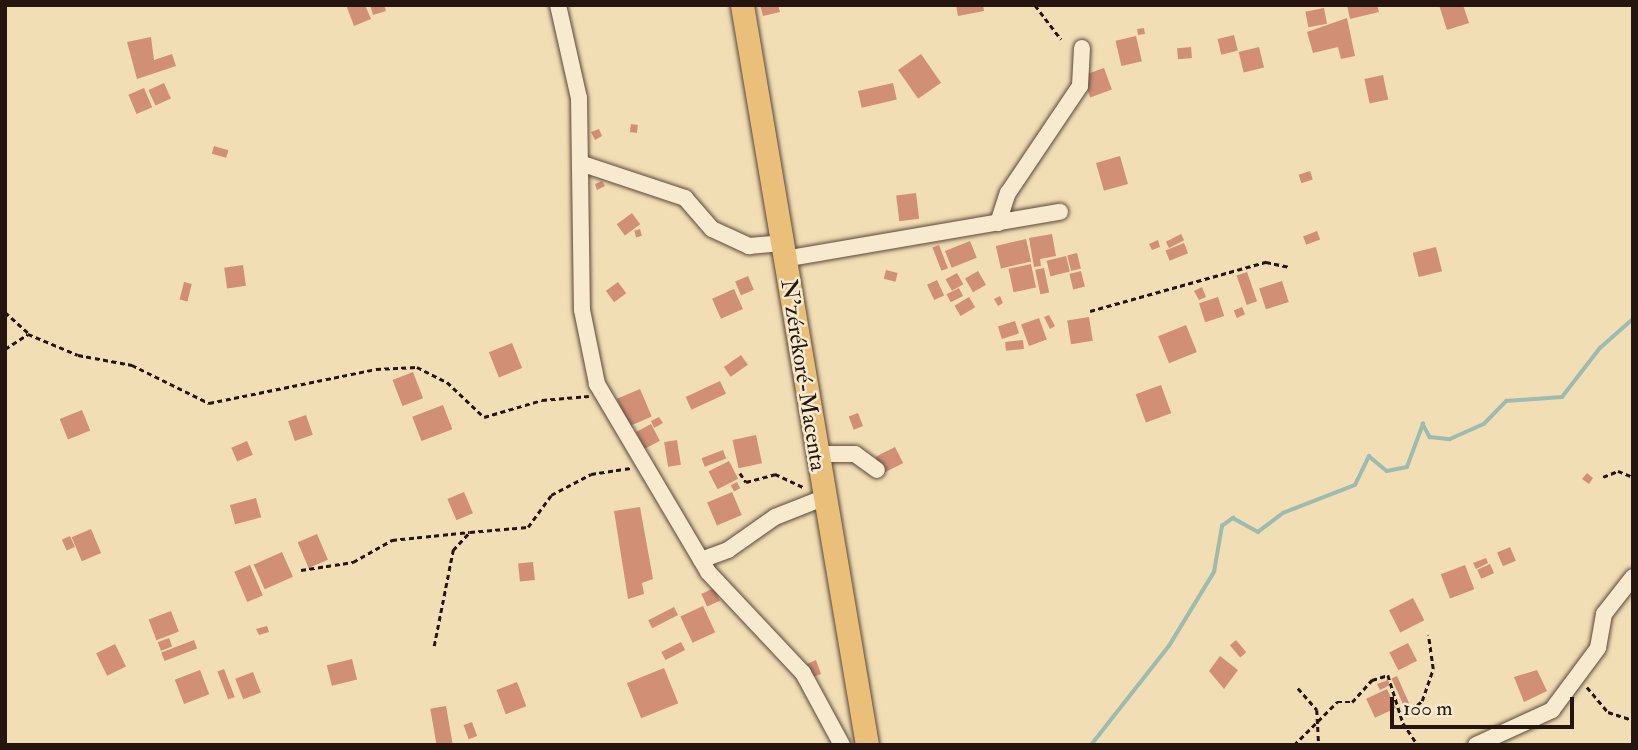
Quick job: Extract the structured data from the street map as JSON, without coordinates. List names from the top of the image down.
{
  "streets": {
    "highway": ["N'zérékoré-Macenta"]
  },
  "scale_bar": "100 m"
}
